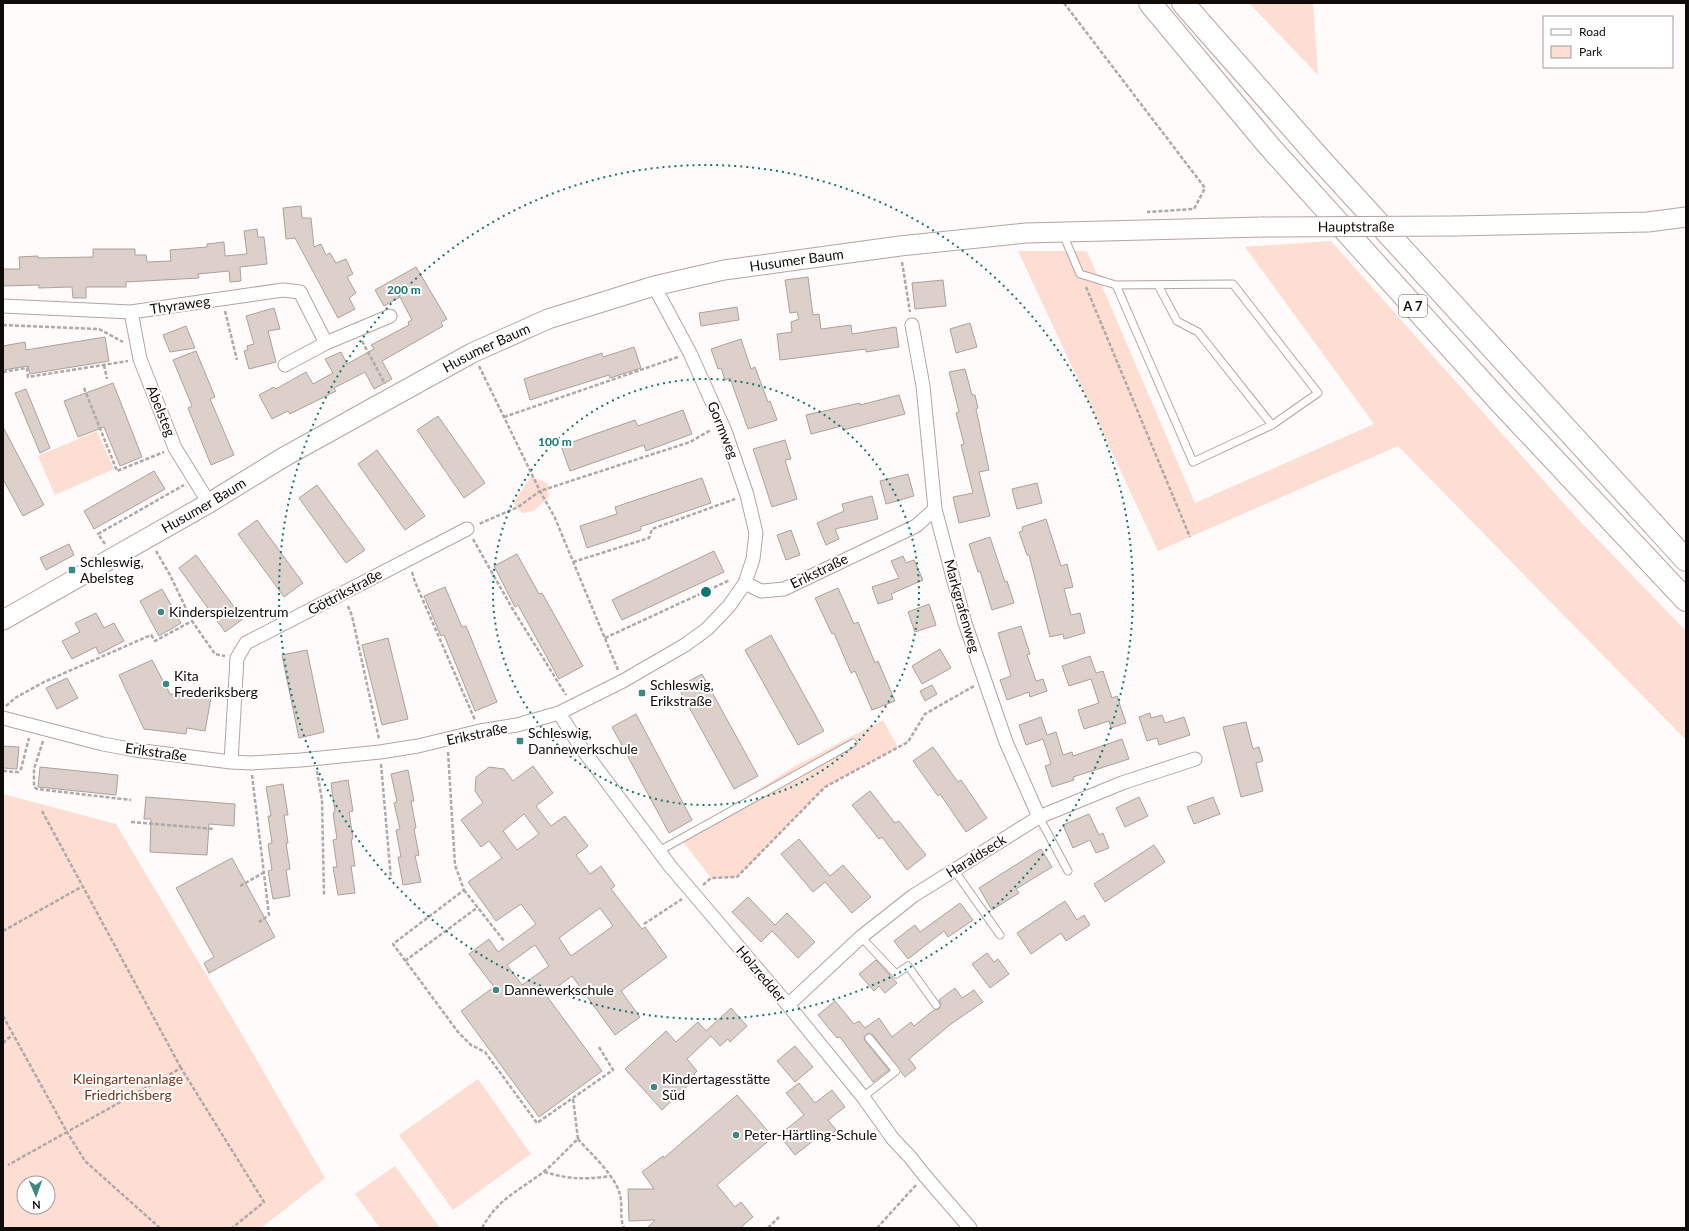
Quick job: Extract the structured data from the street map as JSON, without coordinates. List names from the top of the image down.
{
  "streets": {
    "highway": ["A 7"],
    "street": [
      "Hauptstraße",
      "Husumer Baum",
      "Thyraweg",
      "Abelsteg",
      "Gormweg",
      "Erikstraße",
      "Göttrikstraße",
      "Markgrafenweg",
      "Haraldseck",
      "Holzredder"
    ]
  },
  "crossings": [
    ["Hauptstraße", "Husumer Baum"],
    ["Husumer Baum", "Abelsteg"],
    ["Husumer Baum", "Gormweg"],
    ["Thyraweg", "Abelsteg"],
    ["Gormweg", "Erikstraße"],
    ["Erikstraße", "Markgrafenweg"],
    ["Erikstraße", "Holzredder"],
    ["Markgrafenweg", "Haraldseck"],
    ["Haraldseck", "Holzredder"]
  ],
  "parks": ["Kleingartenanlage Friedrichsberg"],
  "places": {
    "transit": ["Schleswig, Abelsteg", "Schleswig, Erikstraße", "Schleswig, Dannewerkschule"],
    "other": [
      "Kinderspielzentrum",
      "Kita Frederiksberg",
      "Dannewerkschule",
      "Kindertagesstätte Süd",
      "Peter-Härtling-Schule"
    ]
  },
  "legend": ["Road", "Park"],
  "north": "bottom",
  "rings": ["200 m", "100 m"]
}
